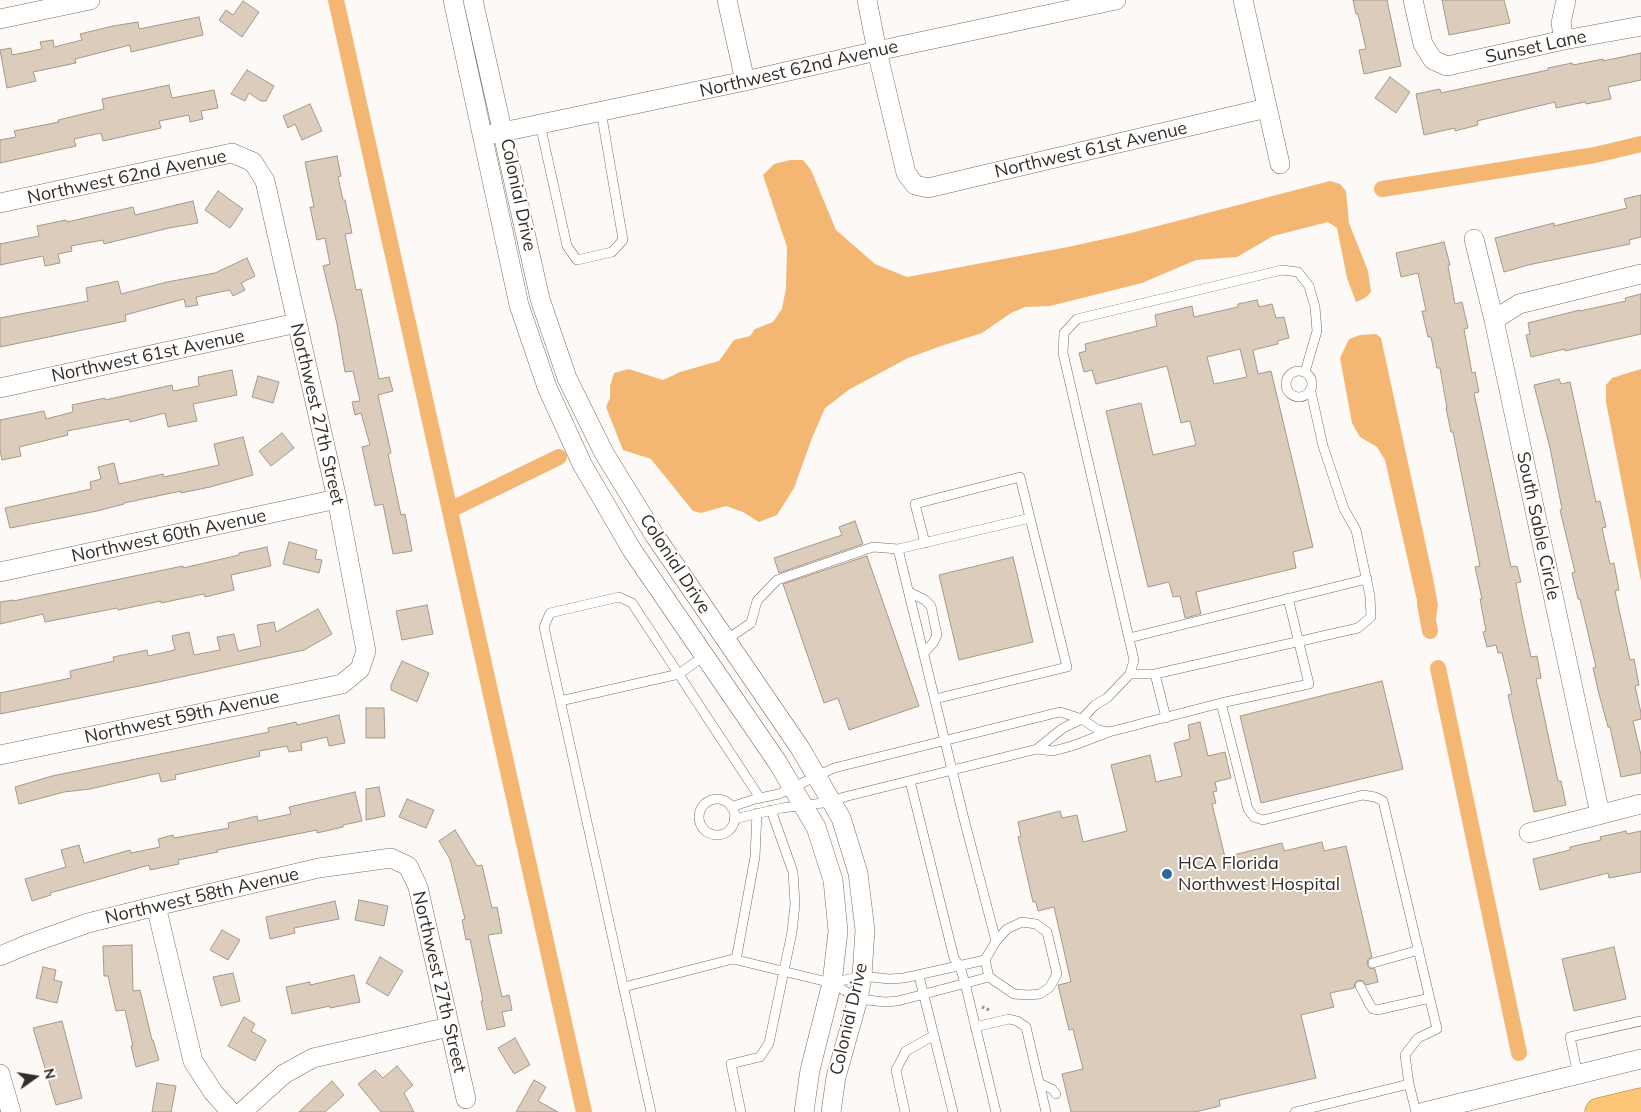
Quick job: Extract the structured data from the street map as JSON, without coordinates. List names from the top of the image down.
{
  "streets": {
    "street": [
      "Sunset Lane",
      "Northwest 62nd Avenue",
      "Northwest 61st Avenue",
      "Colonial Drive",
      "Northwest 27th Street",
      "South Sable Circle",
      "Northwest 60th Avenue",
      "Northwest 59th Avenue",
      "Northwest 58th Avenue"
    ]
  },
  "crossings": [
    ["Northwest 62nd Avenue", "Northwest 61st Avenue"],
    ["Northwest 62nd Avenue", "Colonial Drive"],
    ["Northwest 62nd Avenue", "Northwest 27th Street"],
    ["Northwest 61st Avenue", "Northwest 27th Street"],
    ["Northwest 27th Street", "Northwest 60th Avenue"],
    ["Northwest 27th Street", "Northwest 59th Avenue"],
    ["Northwest 27th Street", "Northwest 58th Avenue"]
  ],
  "places": ["HCA Florida Northwest Hospital"],
  "north": "right"
}
